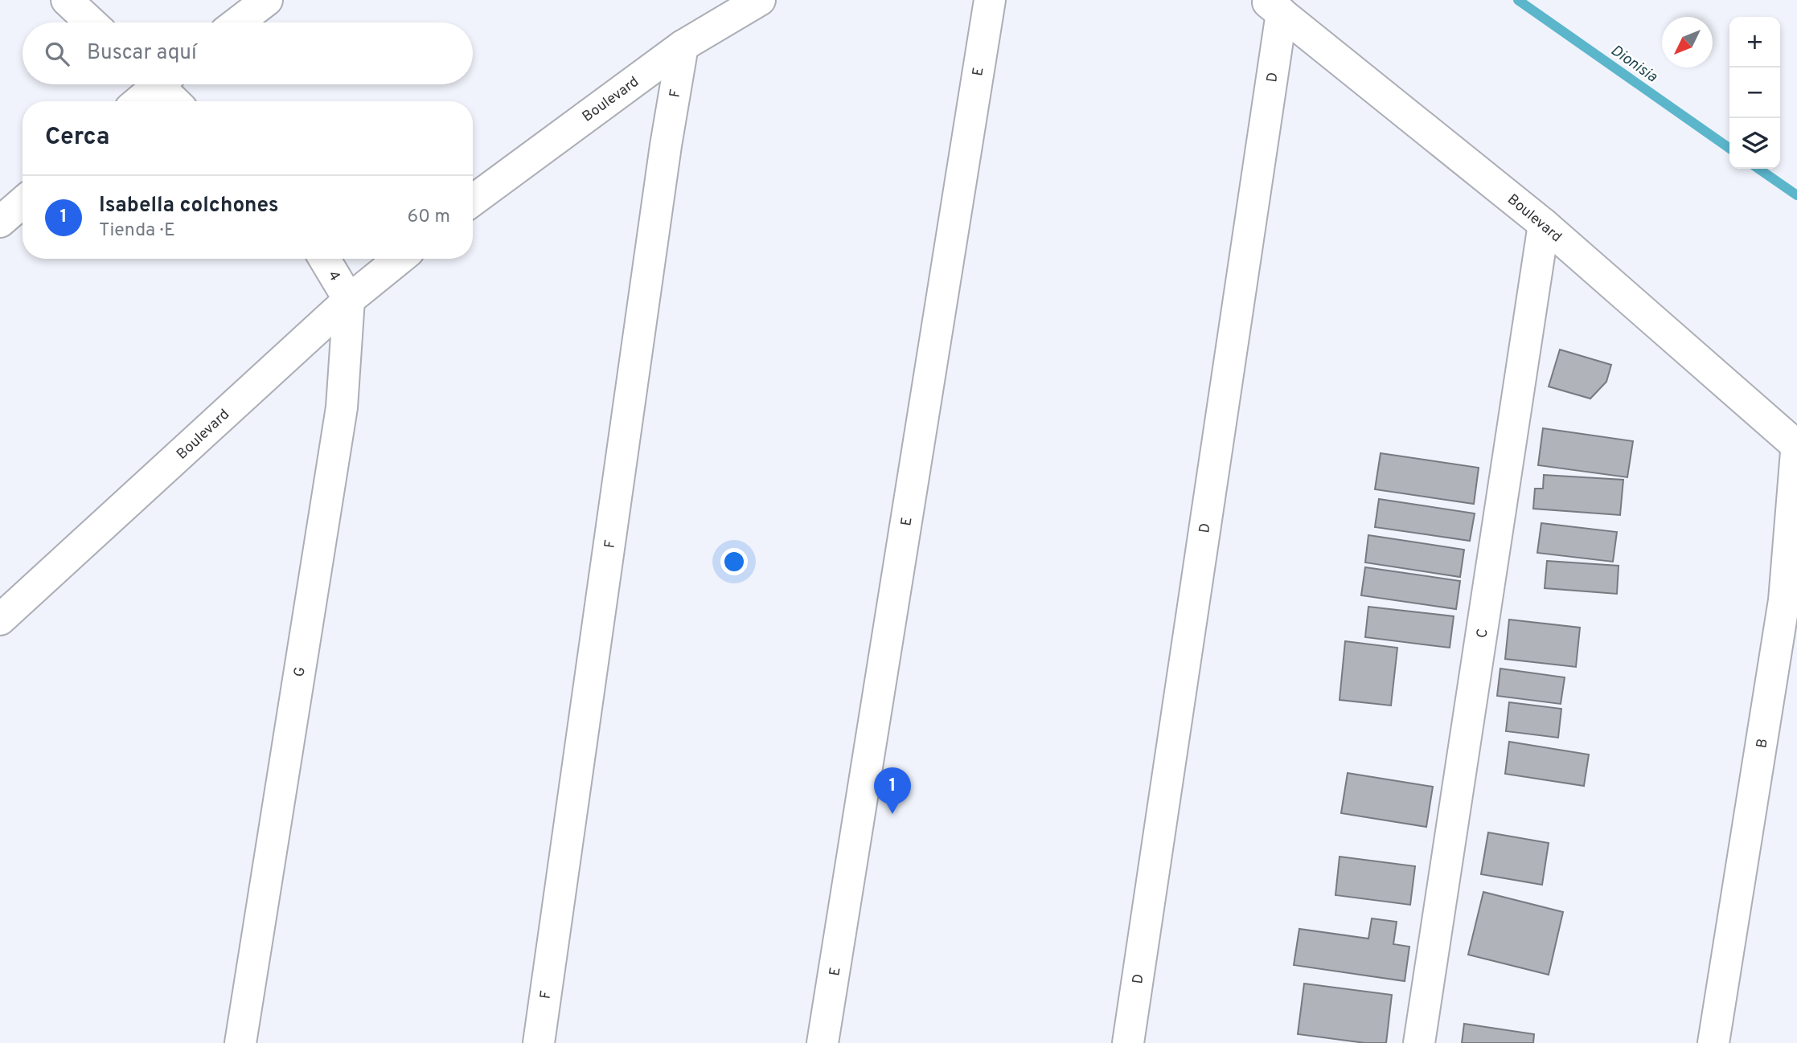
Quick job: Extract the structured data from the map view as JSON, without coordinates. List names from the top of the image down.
{
  "streets": {
    "street": [
      "E",
      "D",
      "F",
      "Boulevard",
      "4",
      "C",
      "G",
      "B"
    ]
  },
  "crossings": [
    ["D", "Boulevard"],
    ["F", "Boulevard"],
    ["Boulevard", "4"],
    ["Boulevard", "C"],
    ["Boulevard", "G"],
    ["Boulevard", "B"],
    ["4", "G"]
  ],
  "water": ["Dionisia"],
  "north": "bottom left",
  "page": {
    "map_buttons": ["+", "−"],
    "search": "Buscar aquí",
    "heading": "Cerca",
    "list": [
      {
        "mark": "1",
        "name": "Isabella colchones",
        "note": "Tienda · E",
        "value": "60 m"
      }
    ],
    "pins": "1"
  }
}
